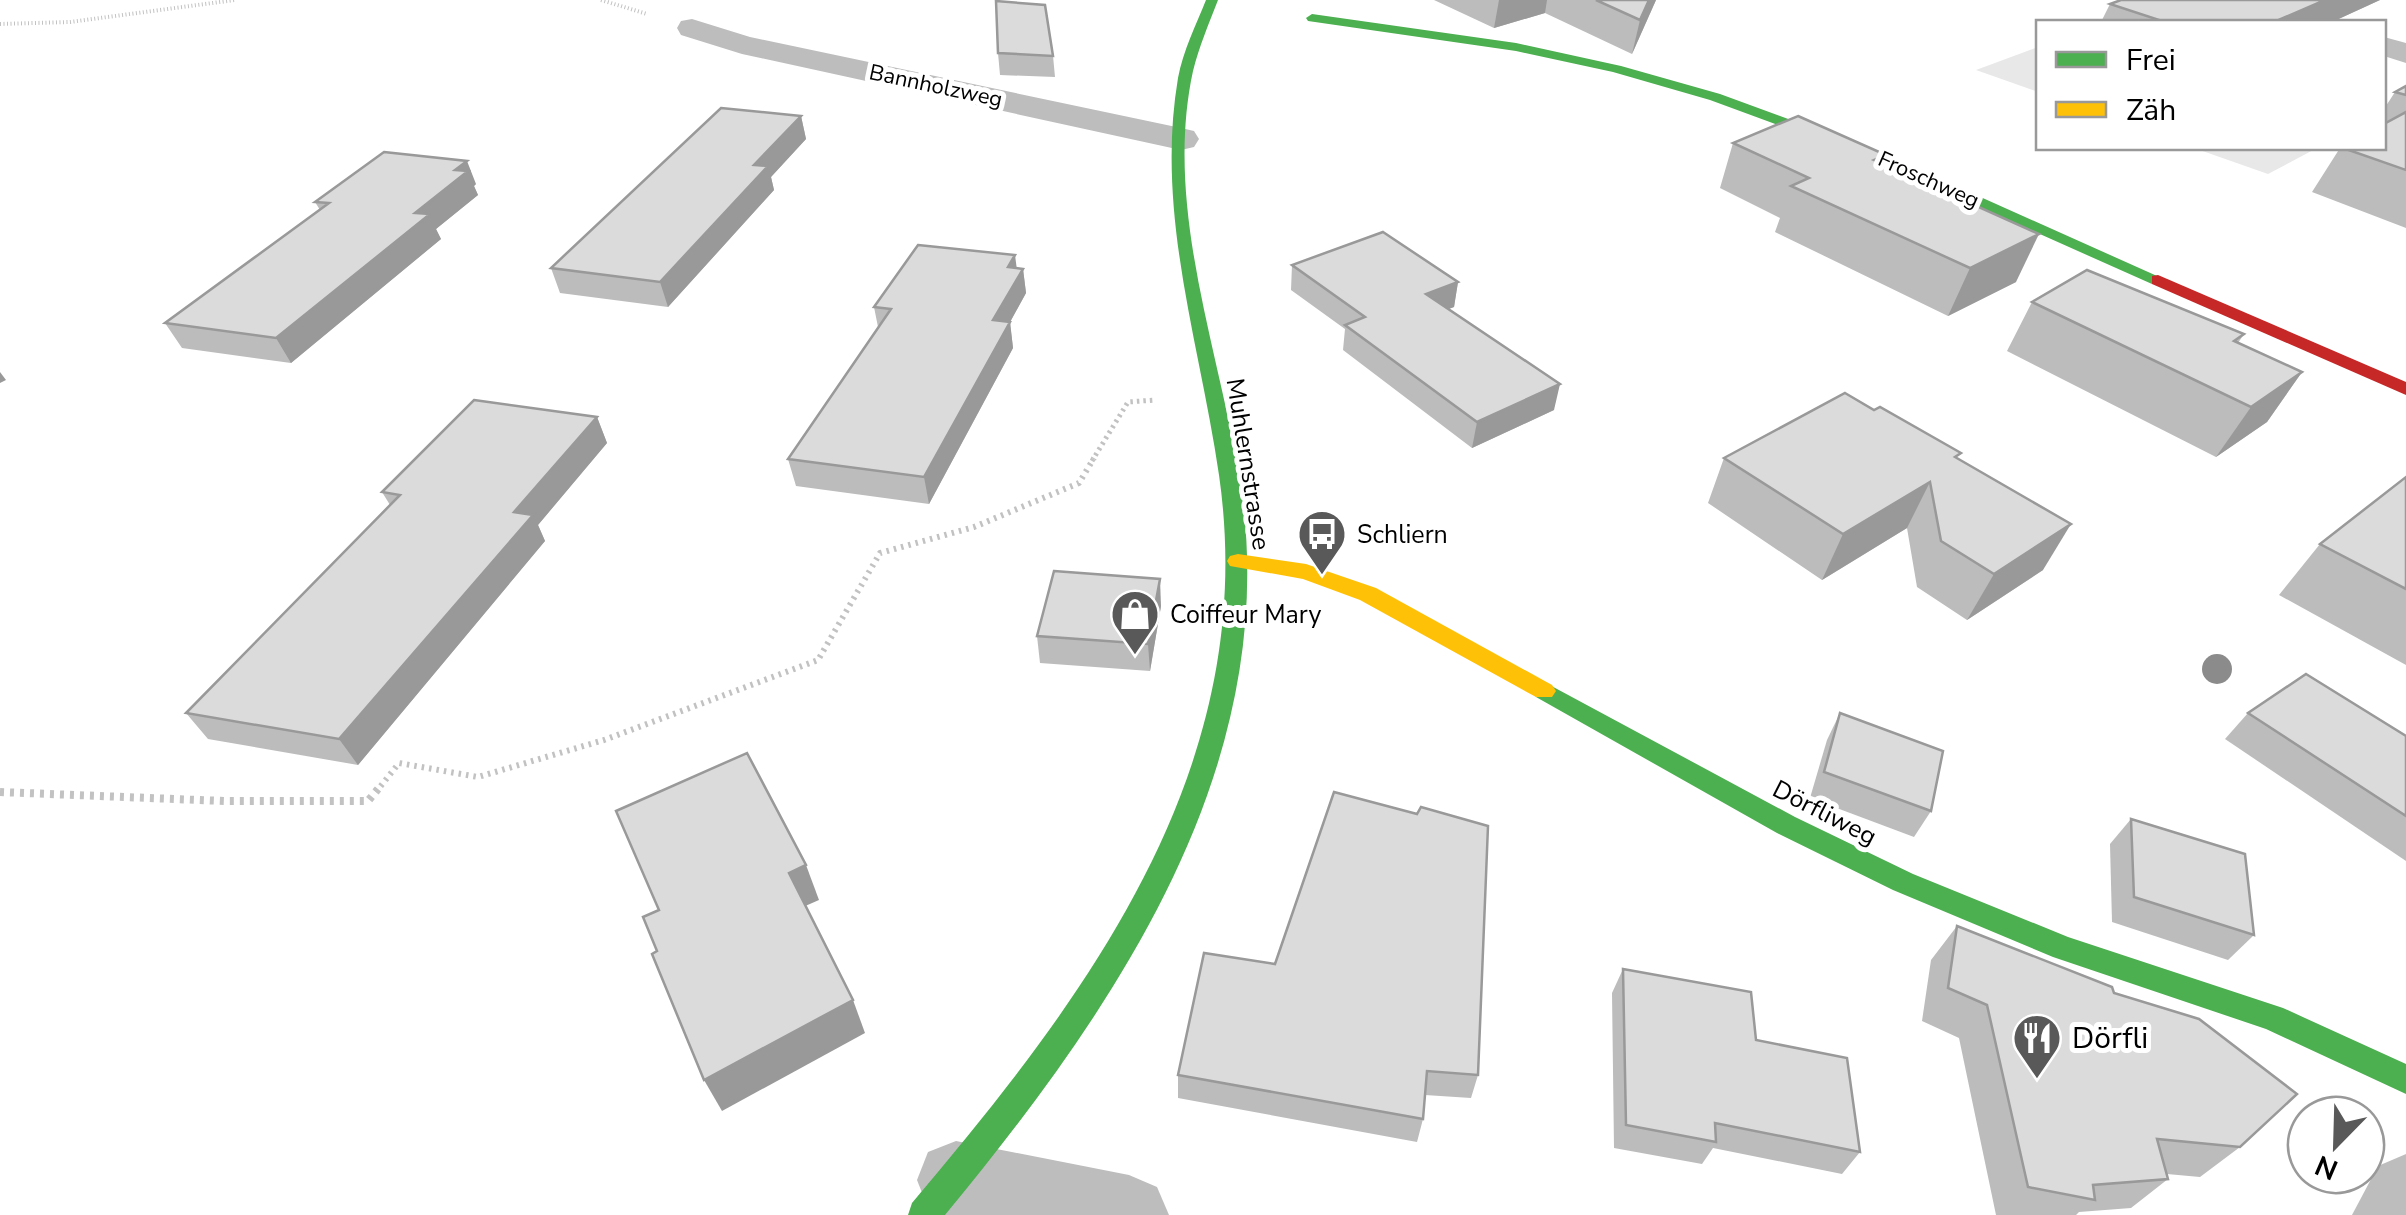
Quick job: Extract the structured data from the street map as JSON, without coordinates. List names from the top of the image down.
{
  "streets": {
    "street": [
      "Bannholzweg",
      "Froschweg",
      "Muhlernstrasse",
      "Dörfliweg"
    ]
  },
  "crossings": [
    ["Bannholzweg", "Muhlernstrasse"],
    ["Muhlernstrasse", "Dörfliweg"]
  ],
  "places": {
    "bus stop": ["Schliern"],
    "shop": ["Coiffeur Mary"],
    "restaurant": ["Dörfli"]
  },
  "legend": ["Frei", "Zäh"],
  "north": "bottom left"
}
